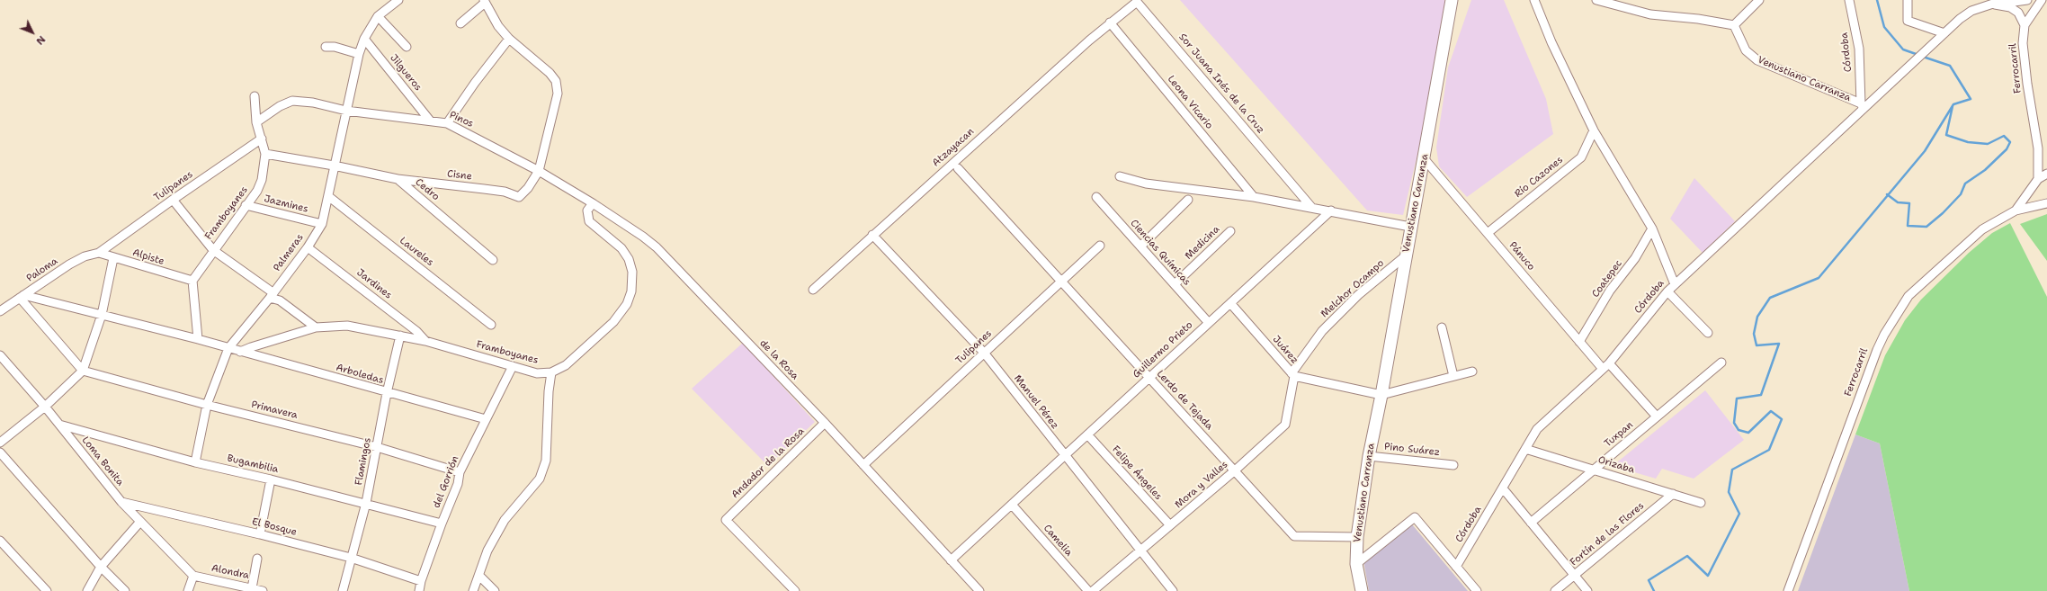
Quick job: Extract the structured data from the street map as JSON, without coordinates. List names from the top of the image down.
{
  "streets": {
    "main road": ["Venustiano Carranza"],
    "street": [
      "Córdoba",
      "Ferrocarril",
      "Jilgueros",
      "Sor Juana Inés de la Cruz",
      "Leona Vicario",
      "Pinos",
      "Atzayacan",
      "Cisne",
      "Río Cazones",
      "Tulipanes",
      "Cedro",
      "Jazmines",
      "Framboyanes",
      "Medicina",
      "Laureles",
      "Palmeras",
      "Ciencias Químicas",
      "Pánuco",
      "Alpiste",
      "Paloma",
      "Coatepec",
      "Jardines",
      "Melchor Ocampo",
      "Guillermo Prieto",
      "Juárez",
      "de la Rosa",
      "Arboledas",
      "Lerdo de Tejada",
      "Manuel Pérez",
      "Primavera",
      "Tuxpan",
      "Pino Suárez",
      "Loma Bonita",
      "Flamingos",
      "Andador de la Rosa",
      "Bugambilia",
      "Orizaba",
      "Felipe Ángeles",
      "del Gorrión",
      "Mora y Valles",
      "El Bosque",
      "Fortín de las Flores",
      "Camelia",
      "Alondra"
    ]
  },
  "crossings": [
    ["Córdoba", "Venustiano Carranza"],
    ["Córdoba", "Pánuco"],
    ["Córdoba", "Orizaba"],
    ["Jilgueros", "Pinos"],
    ["Jilgueros", "Palmeras"],
    ["Venustiano Carranza", "Pánuco"],
    ["Venustiano Carranza", "Melchor Ocampo"],
    ["Venustiano Carranza", "Juárez"],
    ["Venustiano Carranza", "Lerdo de Tejada"],
    ["Venustiano Carranza", "Pino Suárez"],
    ["Sor Juana Inés de la Cruz", "Leona Vicario"],
    ["Sor Juana Inés de la Cruz", "Atzayacan"],
    ["Leona Vicario", "Atzayacan"],
    ["Pinos", "Cisne"],
    ["Pinos", "Framboyanes"],
    ["Pinos", "Palmeras"],
    ["Pinos", "de la Rosa"],
    ["Atzayacan", "Manuel Pérez"],
    ["Cisne", "Cedro"],
    ["Cisne", "de la Rosa"],
    ["Río Cazones", "Pánuco"],
    ["Tulipanes", "Framboyanes"],
    ["Tulipanes", "Alpiste"],
    ["Tulipanes", "Paloma"],
    ["Tulipanes", "de la Rosa"],
    ["Tulipanes", "Lerdo de Tejada"],
    ["Tulipanes", "Manuel Pérez"],
    ["Cedro", "Palmeras"],
    ["Jazmines", "Framboyanes"],
    ["Jazmines", "Palmeras"],
    ["Framboyanes", "Alpiste"],
    ["Framboyanes", "Jardines"],
    ["Framboyanes", "de la Rosa"],
    ["Framboyanes", "Arboledas"],
    ["Framboyanes", "Flamingos"],
    ["Framboyanes", "del Gorrión"],
    ["Medicina", "Ciencias Químicas"],
    ["Laureles", "Palmeras"],
    ["Palmeras", "Jardines"],
    ["Palmeras", "Arboledas"],
    ["Palmeras", "Primavera"],
    ["Palmeras", "Bugambilia"],
    ["Ciencias Químicas", "Guillermo Prieto"],
    ["Pánuco", "Coatepec"],
    ["Pánuco", "Tuxpan"],
    ["Alpiste", "Paloma"],
    ["Melchor Ocampo", "Juárez"],
    ["Melchor Ocampo", "Mora y Valles"],
    ["Guillermo Prieto", "Juárez"],
    ["Guillermo Prieto", "de la Rosa"],
    ["Guillermo Prieto", "Lerdo de Tejada"],
    ["Guillermo Prieto", "Manuel Pérez"],
    ["Guillermo Prieto", "Felipe Ángeles"],
    ["Guillermo Prieto", "Camelia"],
    ["Juárez", "Mora y Valles"],
    ["de la Rosa", "Andador de la Rosa"],
    ["Arboledas", "Flamingos"],
    ["Arboledas", "del Gorrión"],
    ["Lerdo de Tejada", "Mora y Valles"],
    ["Manuel Pérez", "Mora y Valles"],
    ["Primavera", "Flamingos"],
    ["Primavera", "del Gorrión"],
    ["Tuxpan", "Orizaba"],
    ["Loma Bonita", "Bugambilia"],
    ["Loma Bonita", "El Bosque"],
    ["Loma Bonita", "Alondra"],
    ["Flamingos", "Bugambilia"],
    ["Flamingos", "El Bosque"],
    ["Bugambilia", "del Gorrión"],
    ["Orizaba", "Fortín de las Flores"],
    ["Felipe Ángeles", "Mora y Valles"],
    ["del Gorrión", "El Bosque"]
  ],
  "north": "bottom right"
}
